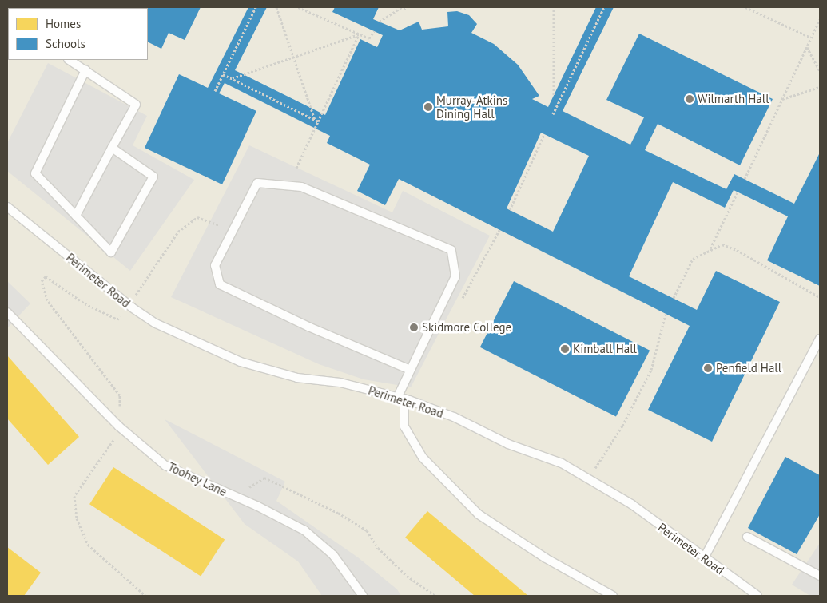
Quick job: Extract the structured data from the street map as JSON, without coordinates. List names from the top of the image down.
{
  "streets": {
    "lane": ["Perimeter Road", "Toohey Lane"]
  },
  "places": [
    "Wilmarth Hall",
    "Murray-Atkins Dining Hall",
    "Skidmore College",
    "Kimball Hall",
    "Penfield Hall"
  ],
  "legend": ["Homes", "Schools"]
}
